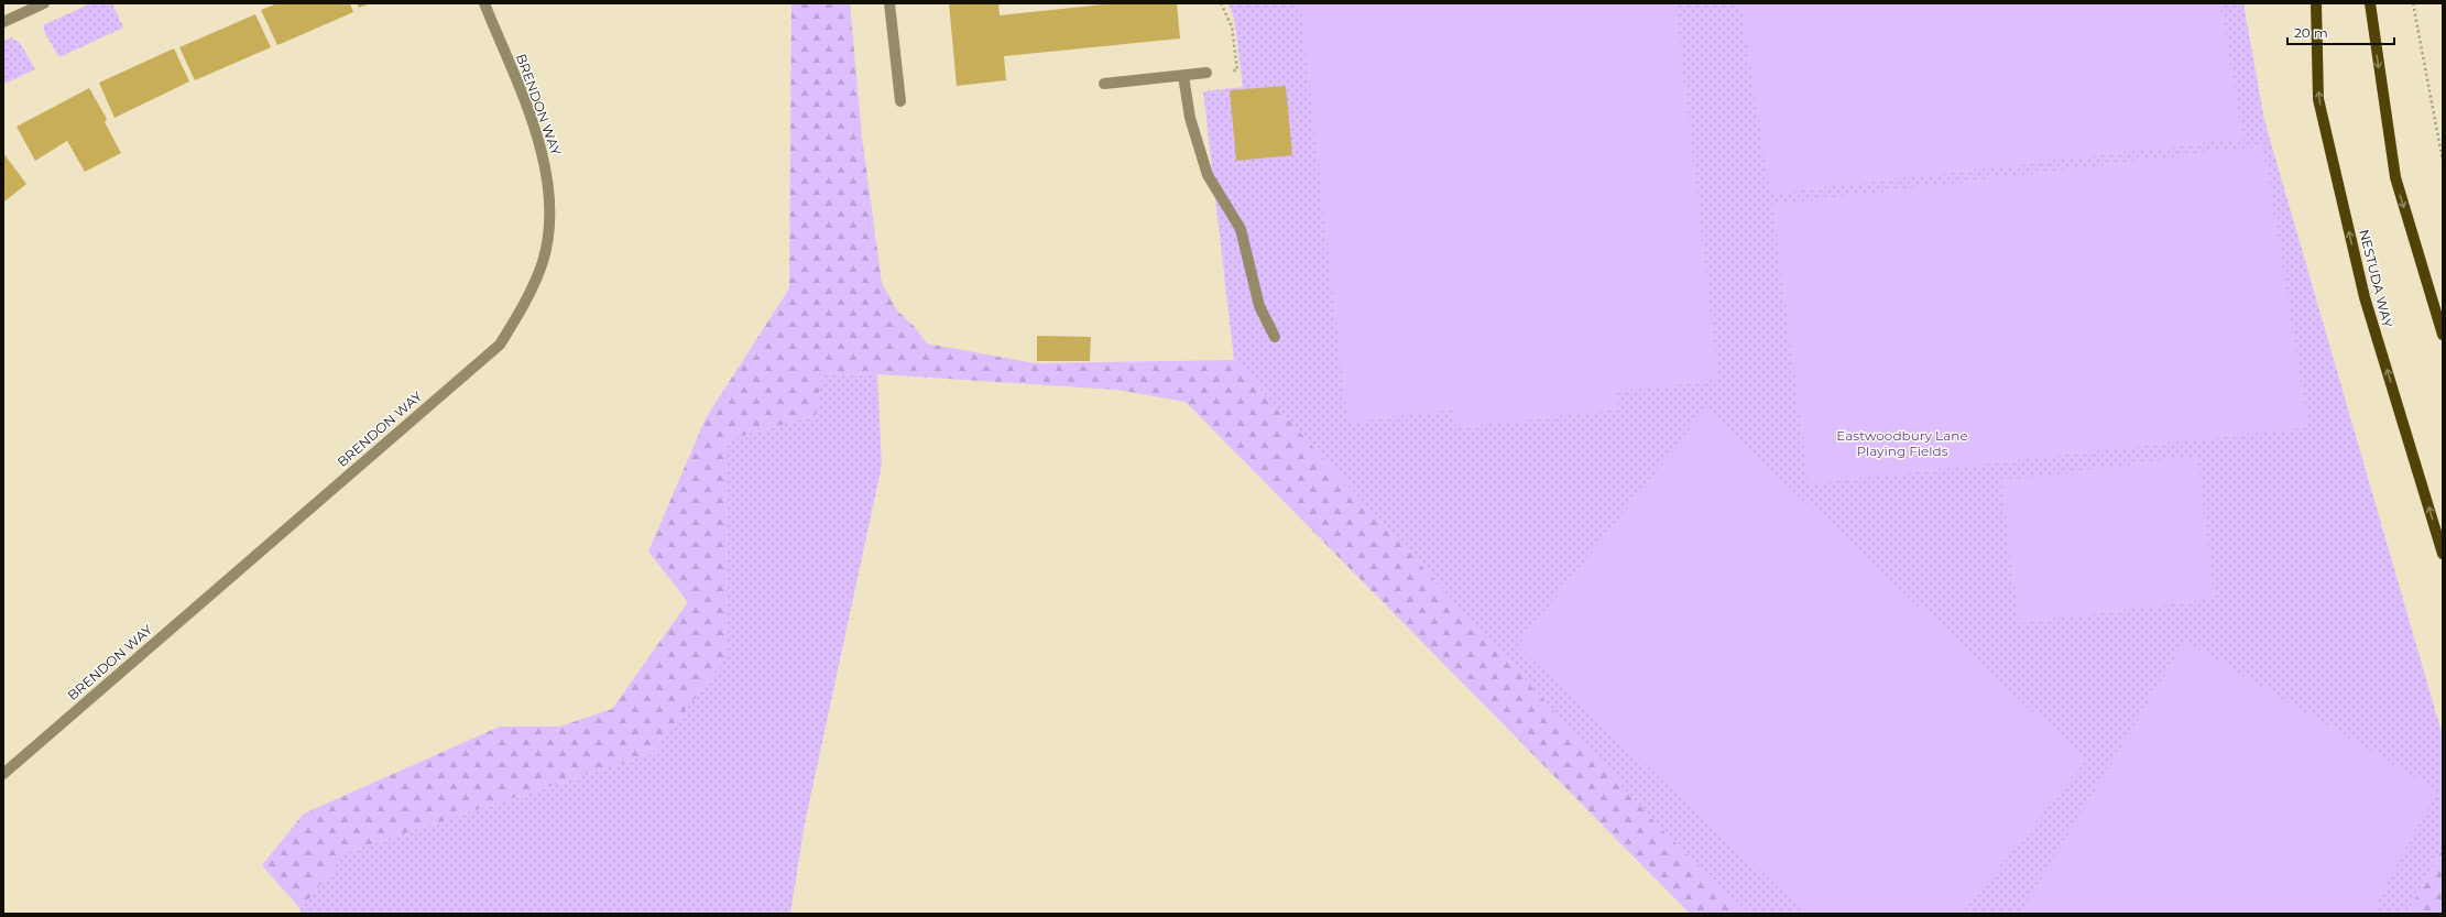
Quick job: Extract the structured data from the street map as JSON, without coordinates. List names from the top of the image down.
{
  "streets": {
    "main road": ["NESTUDA WAY"],
    "street": ["BRENDON WAY"]
  },
  "parks": ["Eastwoodbury Lane Playing Fields"],
  "scale_bar": "20 m"
}
